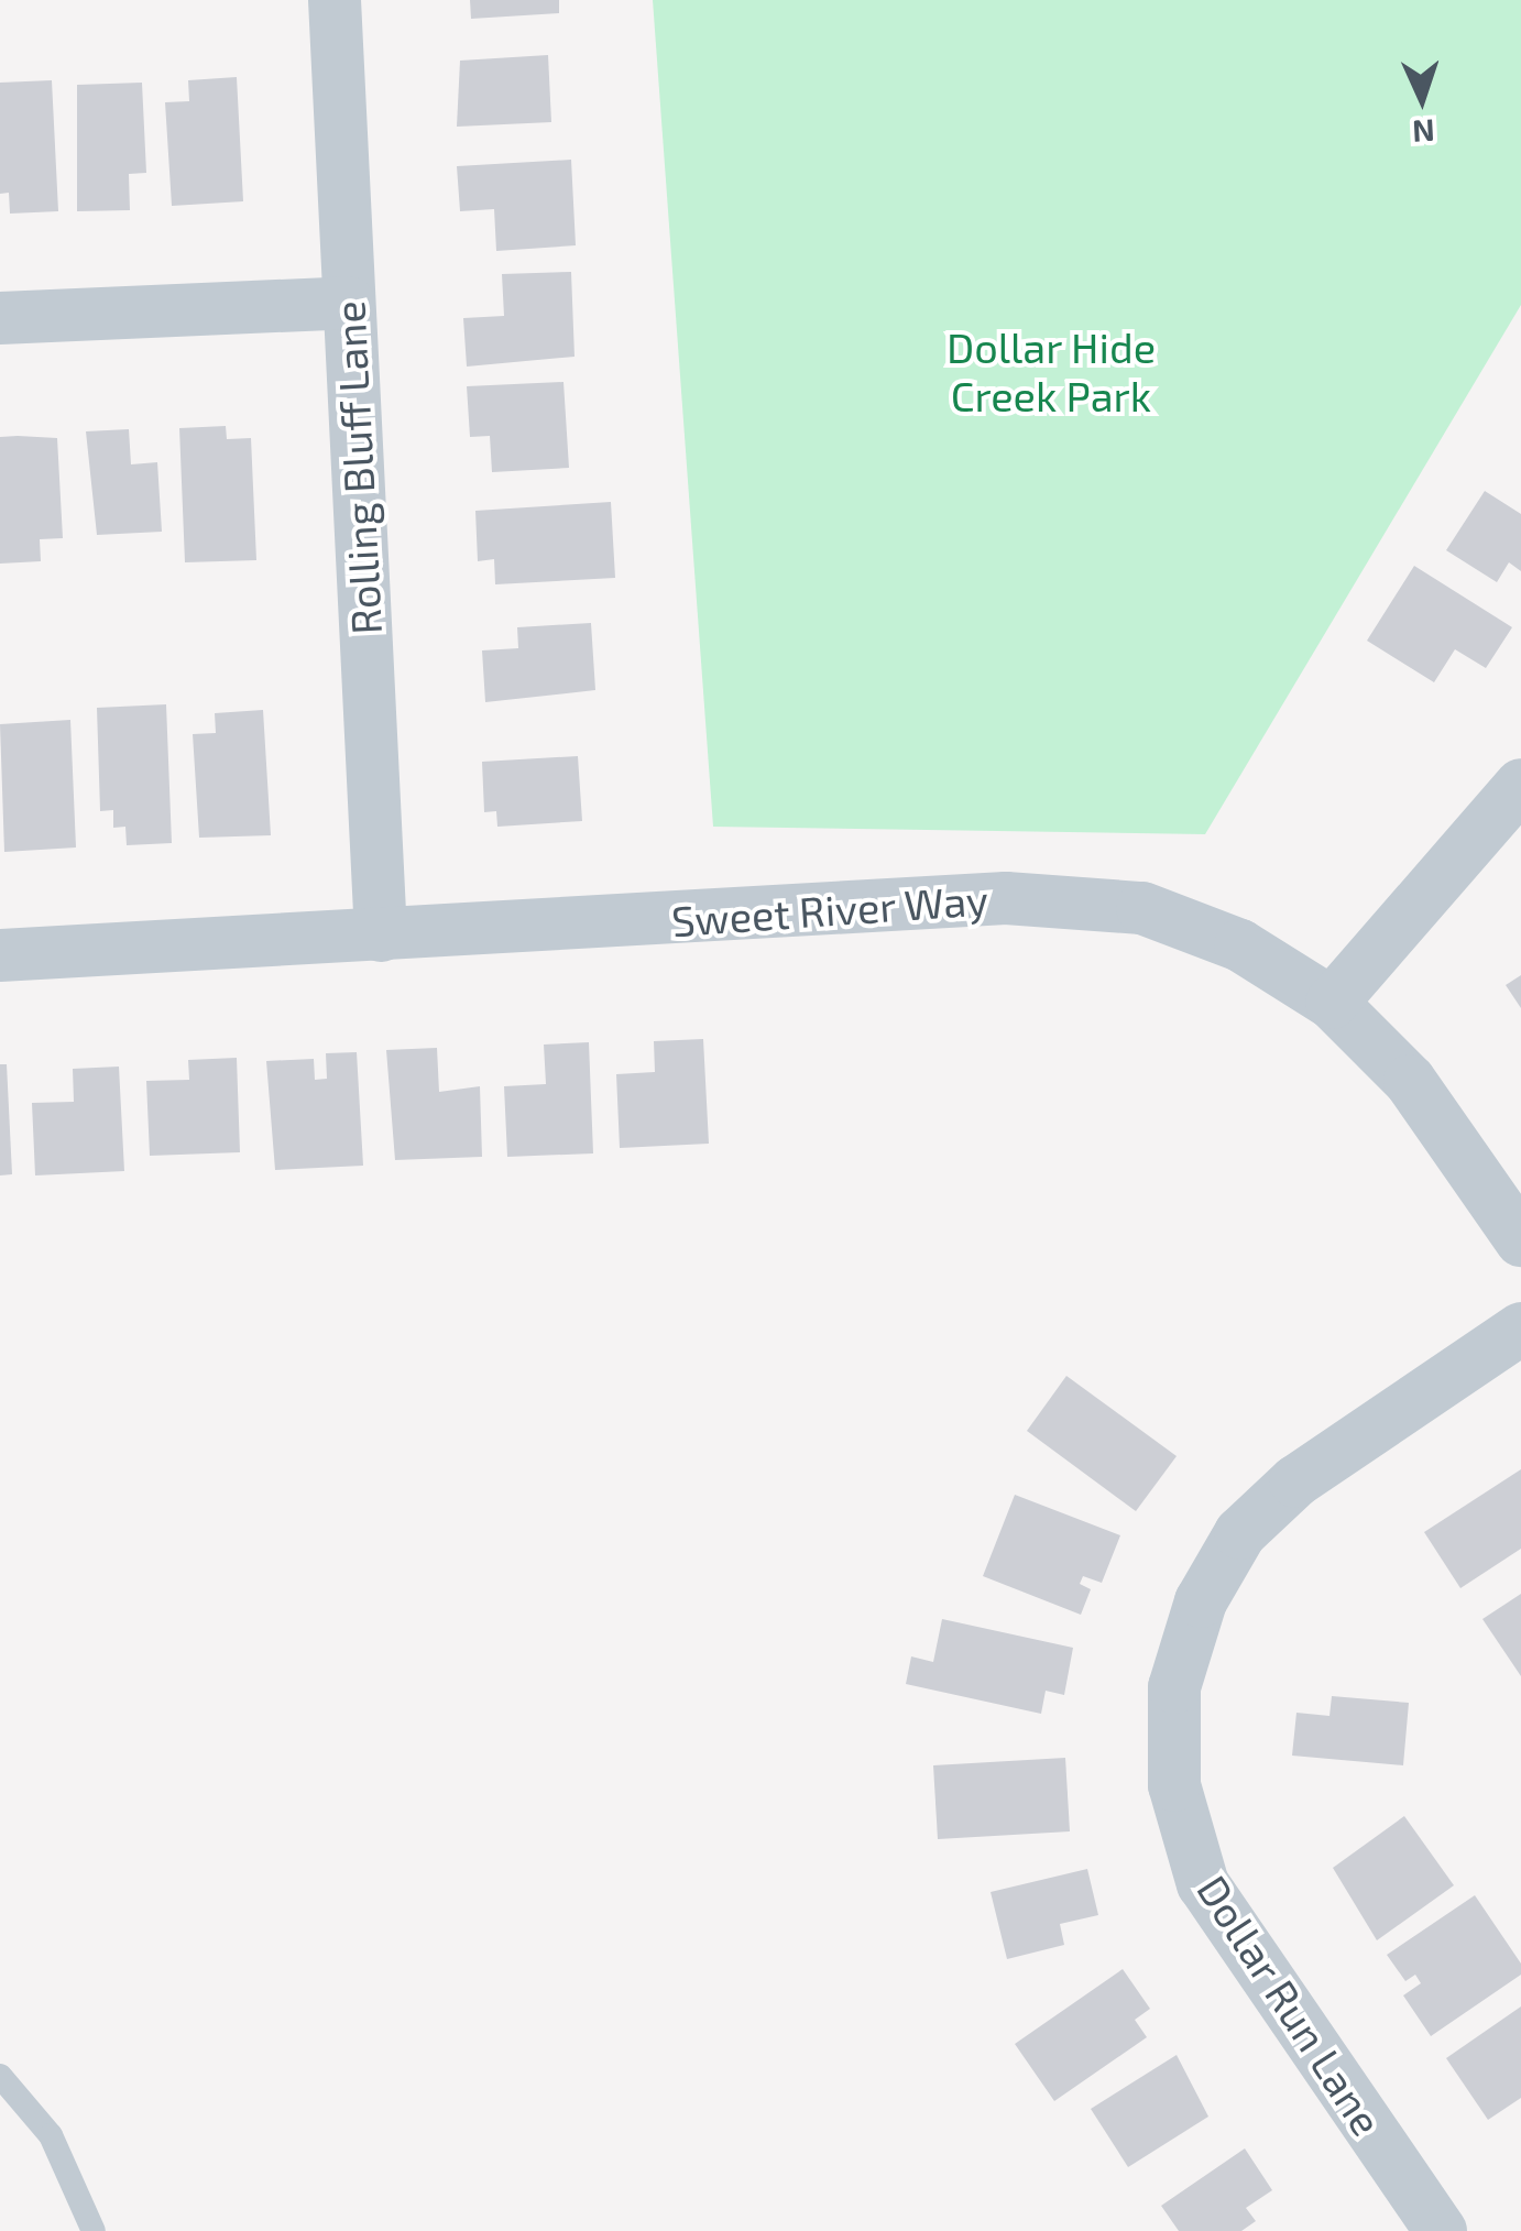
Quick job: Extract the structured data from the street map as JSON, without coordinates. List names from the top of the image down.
{
  "streets": {
    "street": ["Rolling Bluff Lane", "Sweet River Way", "Dollar Run Lane"]
  },
  "crossings": [
    ["Rolling Bluff Lane", "Sweet River Way"]
  ],
  "parks": ["Dollar Hide Creek Park"],
  "north": "bottom"
}
